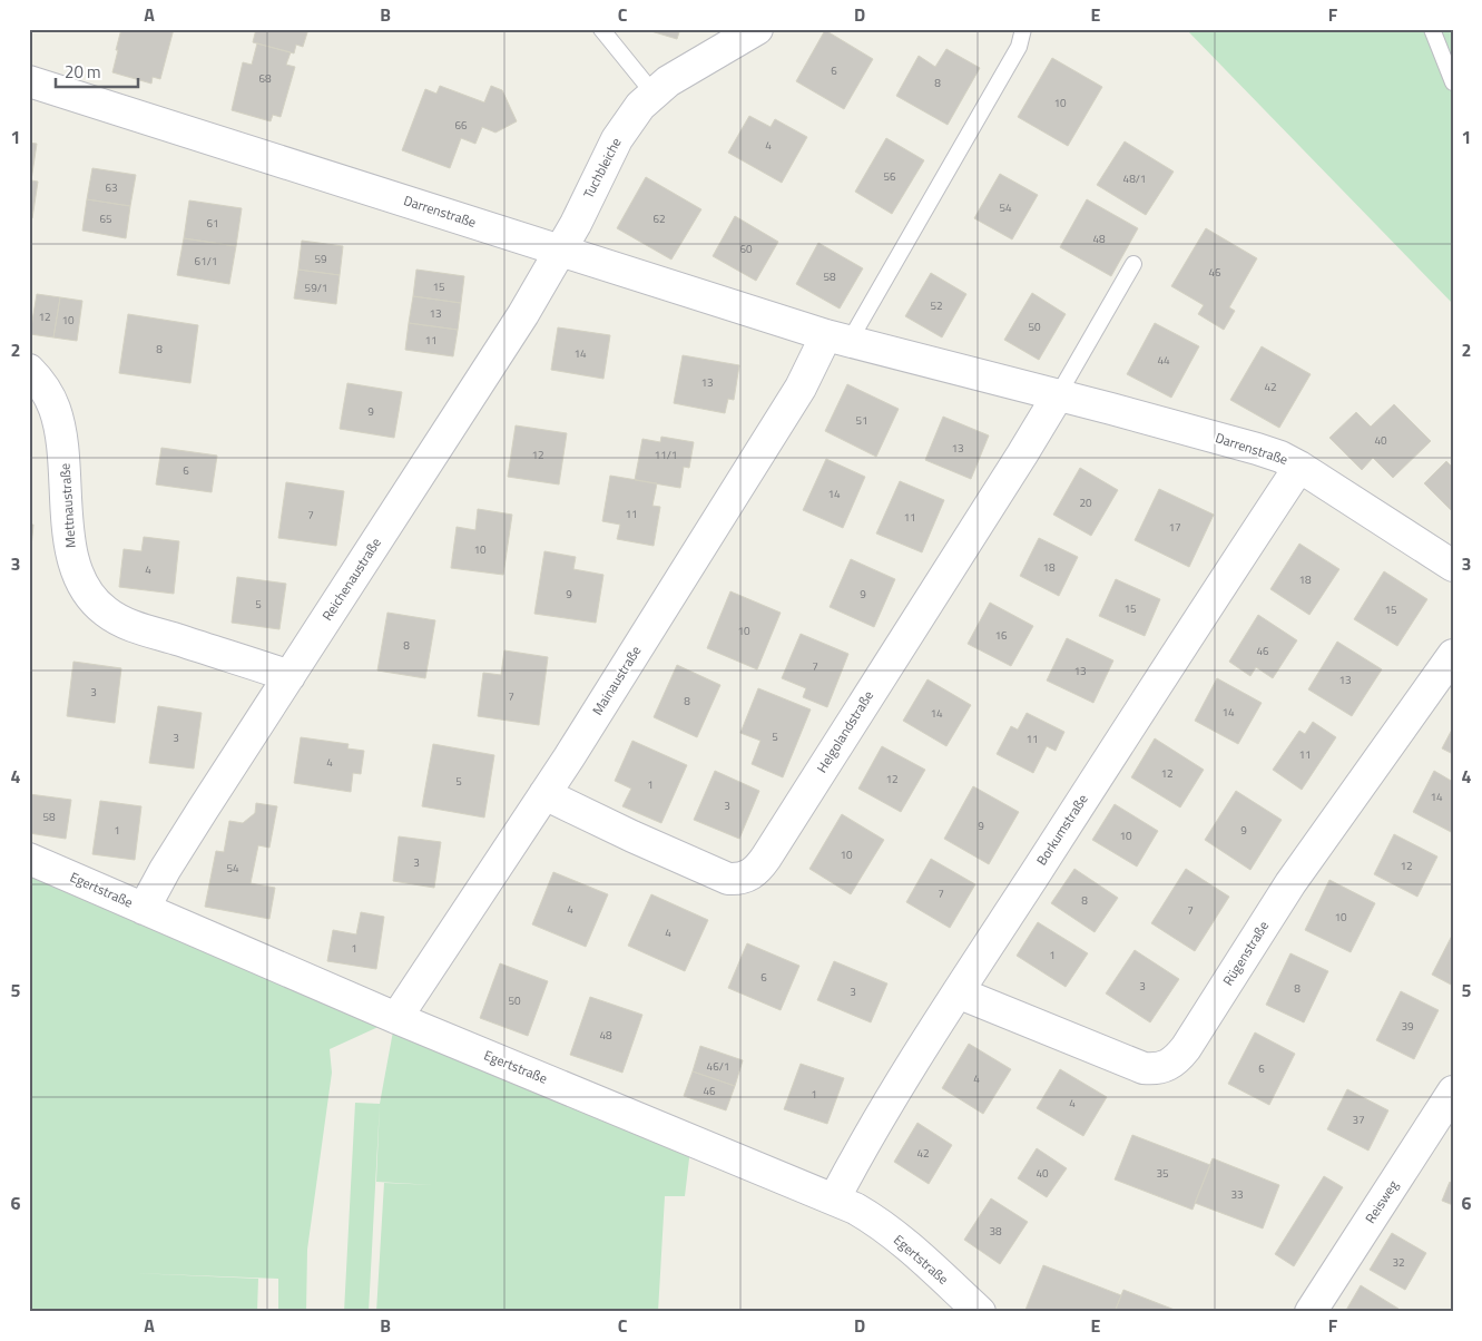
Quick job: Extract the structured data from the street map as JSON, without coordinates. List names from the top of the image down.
{
  "streets": {
    "street": [
      "Tuchbleiche",
      "Darrenstraße",
      "Mettnaustraße",
      "Reichenaustraße",
      "Mainaustraße",
      "Helgolandstraße",
      "Borkumstraße",
      "Egertstraße",
      "Rügenstraße",
      "Reisweg"
    ]
  },
  "crossings": [
    ["Tuchbleiche", "Darrenstraße"],
    ["Tuchbleiche", "Reichenaustraße"],
    ["Darrenstraße", "Reichenaustraße"],
    ["Darrenstraße", "Mainaustraße"],
    ["Darrenstraße", "Helgolandstraße"],
    ["Darrenstraße", "Borkumstraße"],
    ["Mettnaustraße", "Reichenaustraße"],
    ["Reichenaustraße", "Egertstraße"],
    ["Mainaustraße", "Helgolandstraße"],
    ["Mainaustraße", "Egertstraße"],
    ["Borkumstraße", "Egertstraße"],
    ["Borkumstraße", "Rügenstraße"]
  ],
  "house_numbers": [
    "6",
    "68",
    "8",
    "10",
    "66",
    "4",
    "56",
    "48/1",
    "63",
    "54",
    "65",
    "62",
    "61",
    "48",
    "60",
    "59",
    "61/1",
    "46",
    "58",
    "15",
    "59/1",
    "52",
    "13",
    "12",
    "10",
    "50",
    "11",
    "8",
    "14",
    "44",
    "13",
    "42",
    "9",
    "51",
    "40",
    "13",
    "12",
    "11/1",
    "6",
    "14",
    "20",
    "11",
    "7",
    "11",
    "17",
    "10",
    "18",
    "4",
    "18",
    "9",
    "9",
    "5",
    "15",
    "15",
    "10",
    "16",
    "8",
    "46",
    "7",
    "13",
    "13",
    "3",
    "7",
    "8",
    "14",
    "14",
    "5",
    "3",
    "11",
    "11",
    "4",
    "12",
    "12",
    "5",
    "1",
    "14",
    "3",
    "58",
    "9",
    "1",
    "9",
    "10",
    "10",
    "3",
    "12",
    "54",
    "7",
    "8",
    "4",
    "7",
    "10",
    "4",
    "1",
    "1",
    "6",
    "3",
    "8",
    "3",
    "50",
    "39",
    "48",
    "46/1",
    "6",
    "4",
    "46",
    "1",
    "4",
    "37",
    "42",
    "40",
    "35",
    "33",
    "38",
    "32"
  ],
  "scale_bar": "20 m",
  "grid": {
    "columns": [
      "A",
      "B",
      "C",
      "D",
      "E",
      "F"
    ],
    "rows": [
      "1",
      "2",
      "3",
      "4",
      "5",
      "6"
    ]
  }
}
